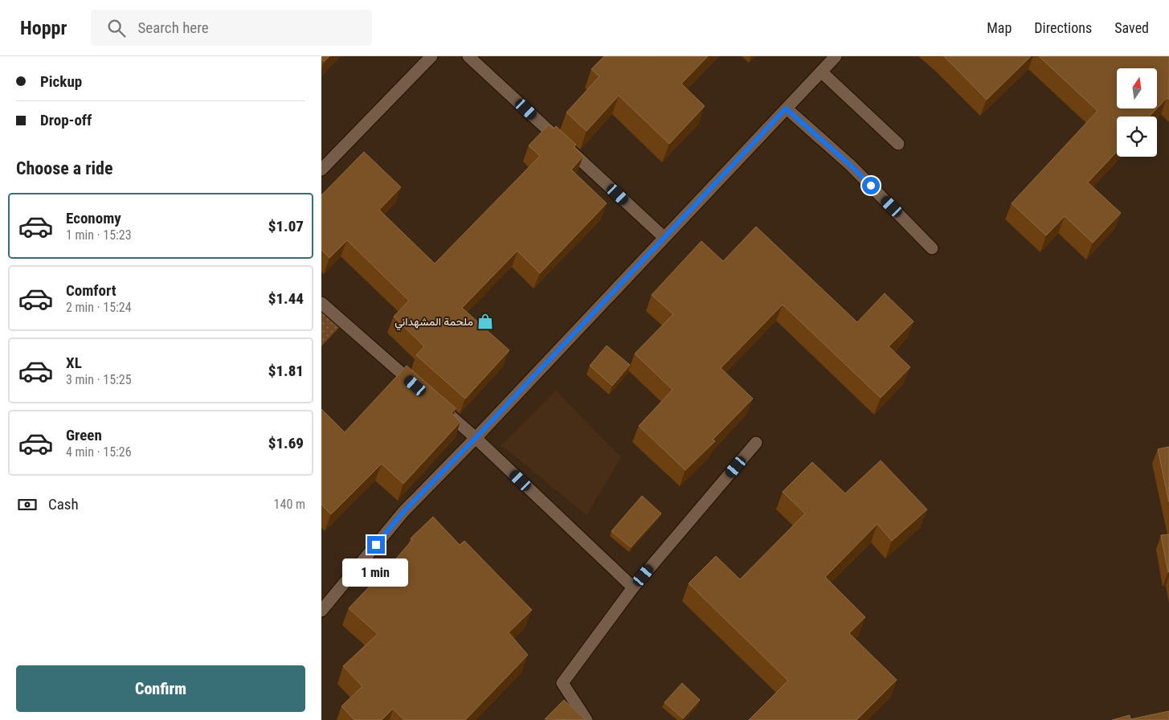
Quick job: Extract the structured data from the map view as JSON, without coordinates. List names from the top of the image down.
{
  "places": {
    "shop": ["ملحمة المشهداني"]
  },
  "north": "top",
  "page": {
    "header": "Hoppr",
    "search": "Search here",
    "nav": ["Map", "Directions", "Saved"],
    "banner": ["Pickup", "Drop-off"],
    "heading": "Choose a ride",
    "list": [
      {
        "name": "Economy",
        "note": "1 min · 15:23",
        "value": "$1.07"
      },
      {
        "name": "Comfort",
        "note": "2 min · 15:24",
        "value": "$1.44"
      },
      {
        "name": "XL",
        "note": "3 min · 15:25",
        "value": "$1.81"
      },
      {
        "name": "Green",
        "note": "4 min · 15:26",
        "value": "$1.69"
      }
    ],
    "pay": ["Cash", "140 m"],
    "bubble": "1 min",
    "buttons": "Confirm"
  }
}
